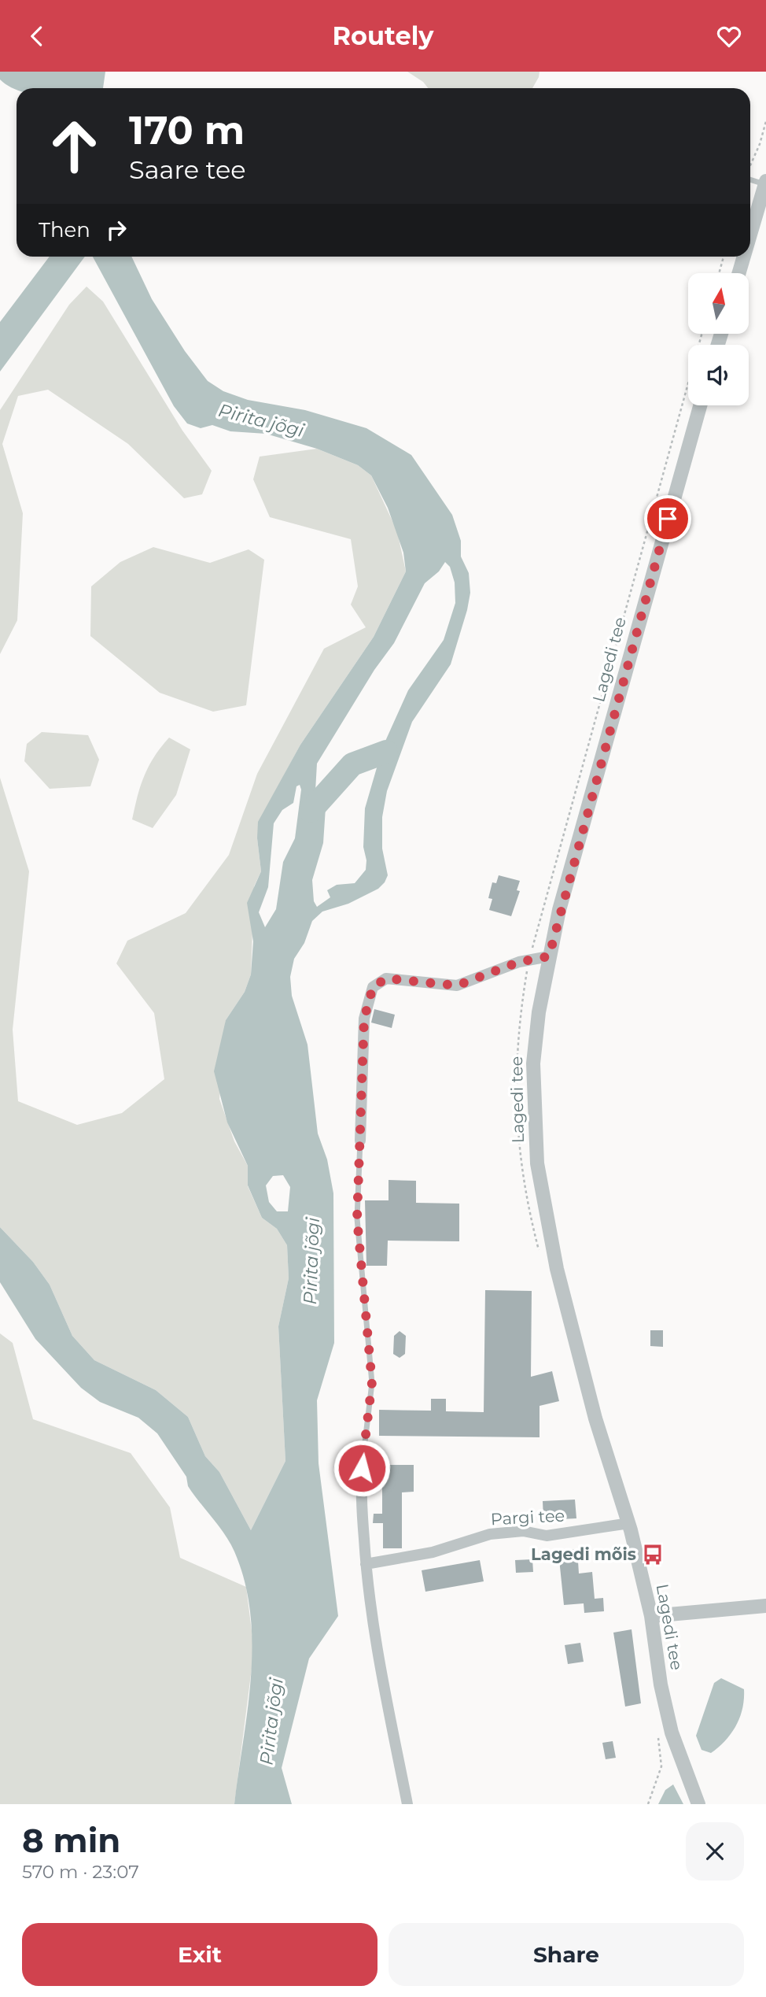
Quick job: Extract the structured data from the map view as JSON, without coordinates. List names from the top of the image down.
{
  "streets": {
    "street": ["Lagedi tee", "Pargi tee"]
  },
  "crossings": [
    ["Lagedi tee", "Pargi tee"]
  ],
  "water": ["Pirita jõgi"],
  "places": {
    "bus stop": ["Lagedi mõis"]
  },
  "north": "top",
  "page": {
    "header": "Routely",
    "turn": ["170 m", "Saare tee"],
    "then": "Then",
    "heading": ["8 min", "570 m · 23:07"],
    "buttons": ["Exit", "Share"]
  }
}
